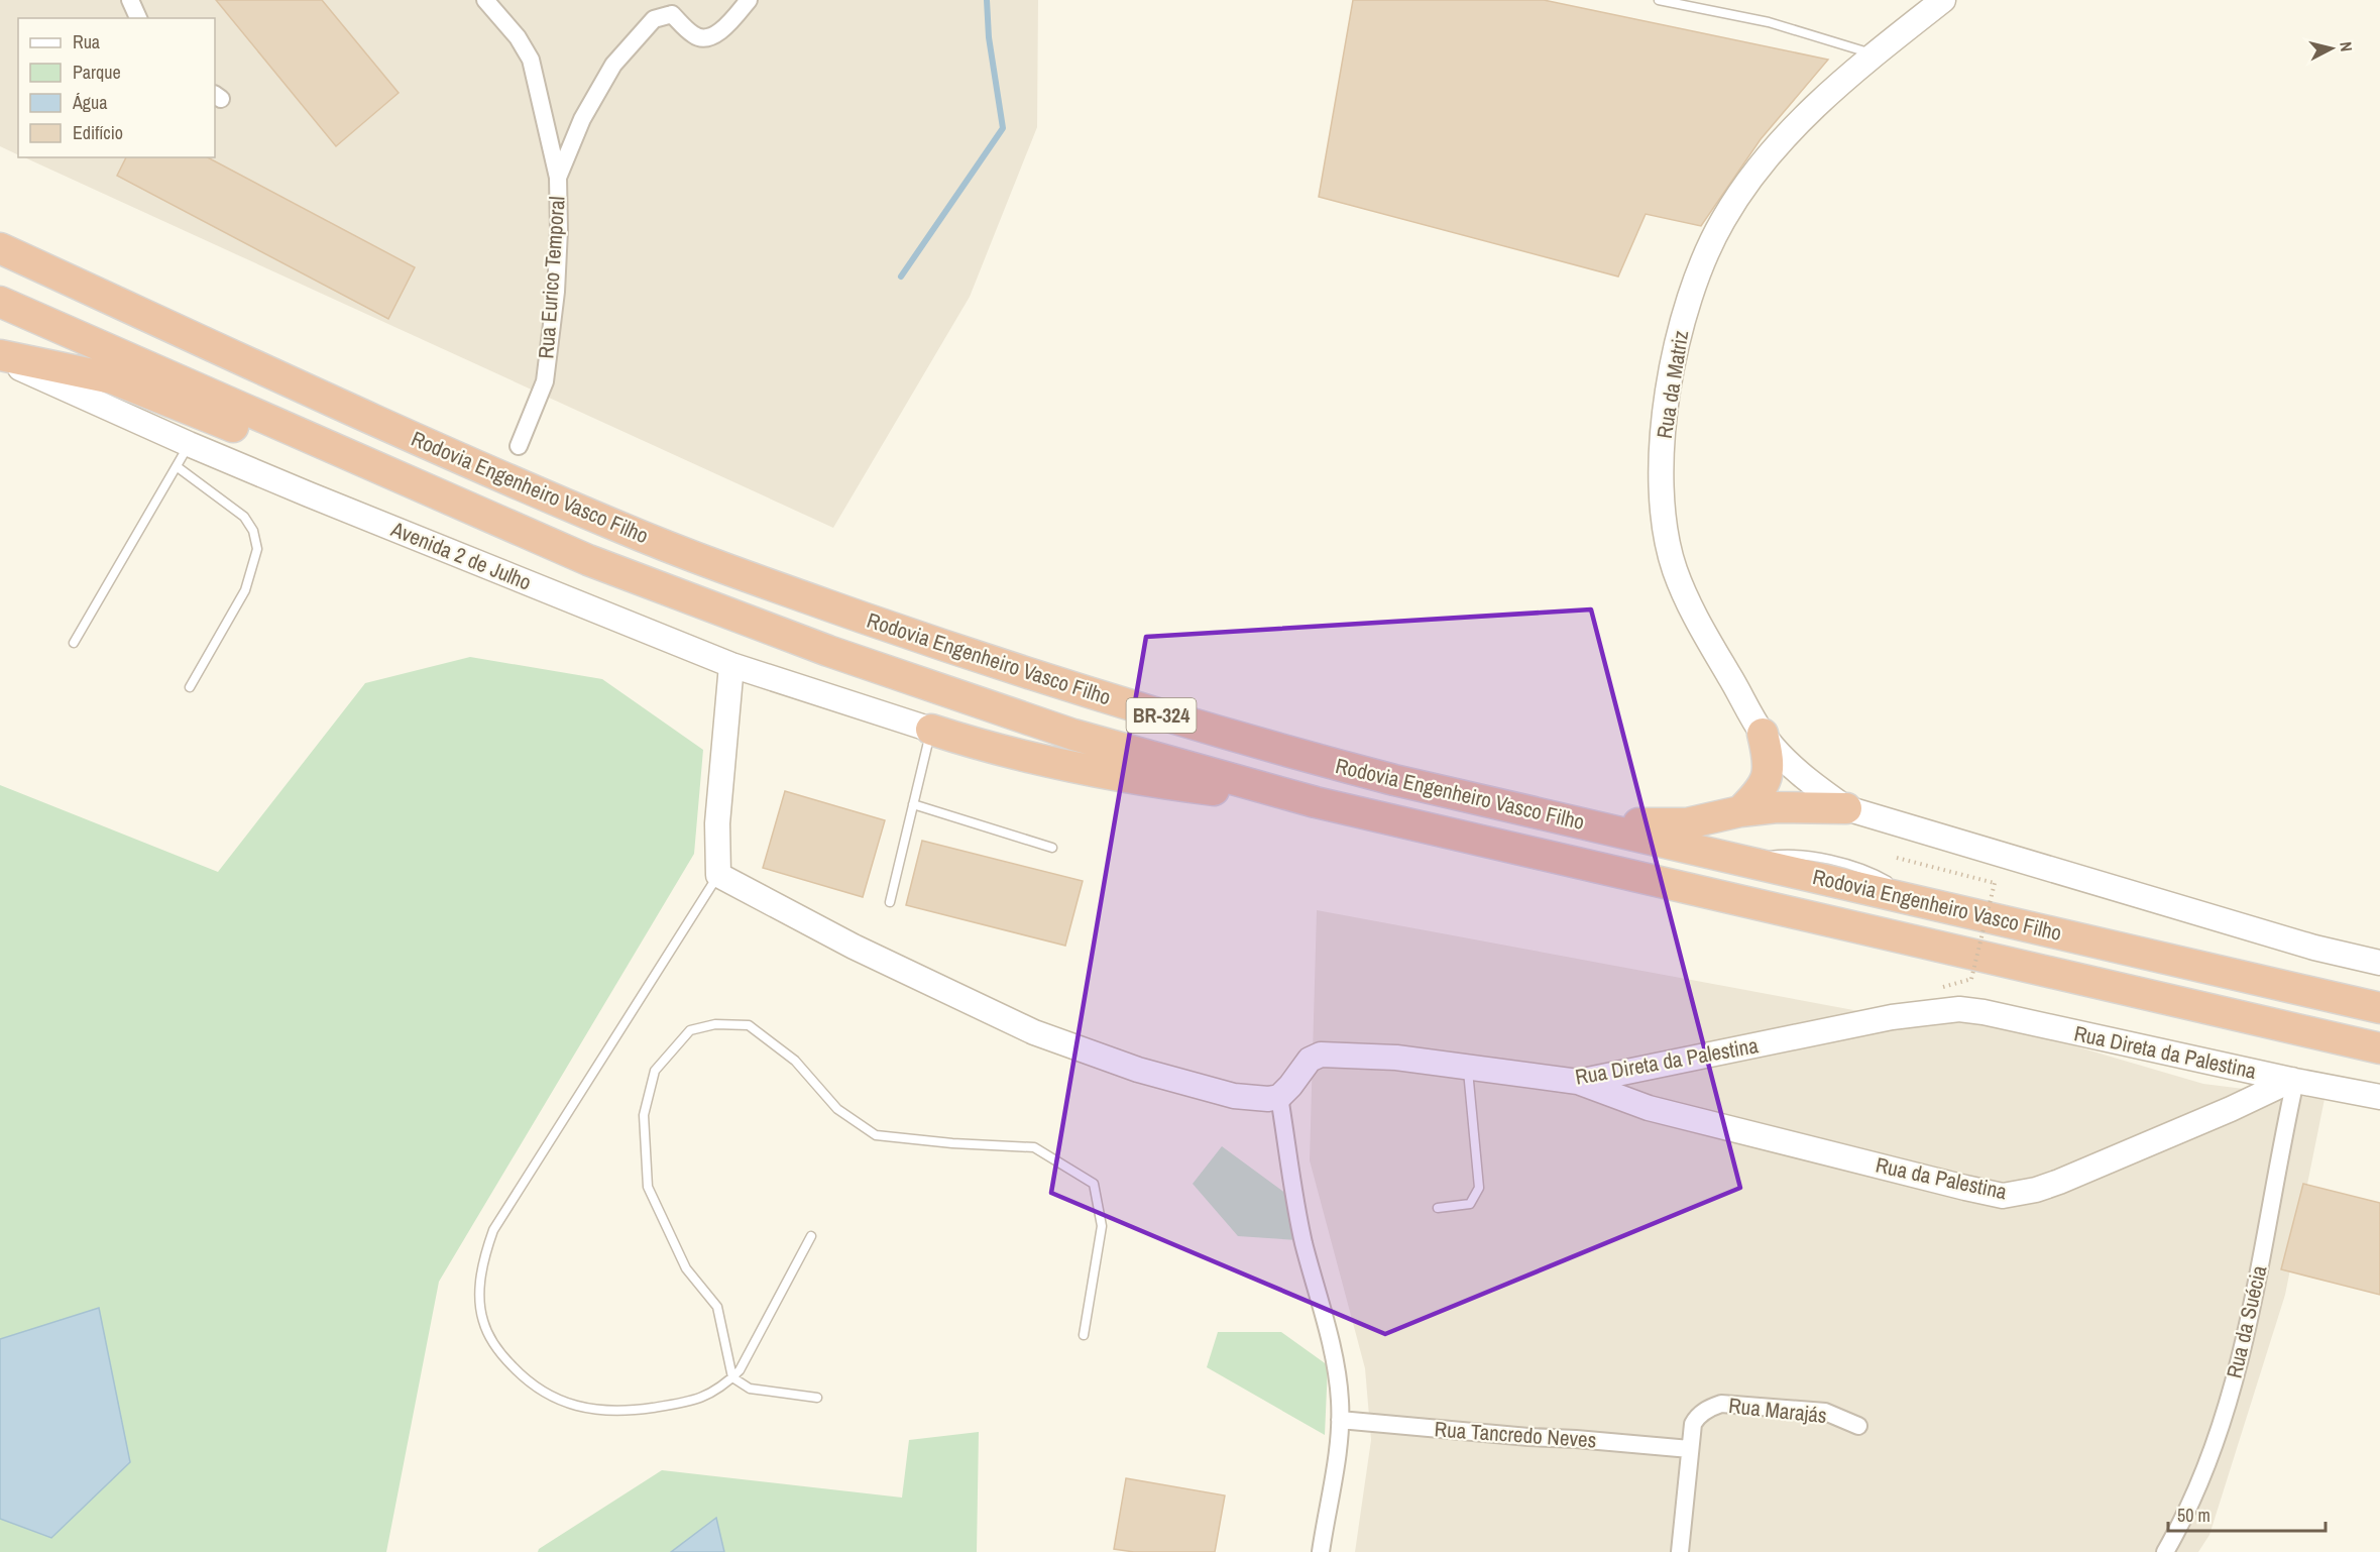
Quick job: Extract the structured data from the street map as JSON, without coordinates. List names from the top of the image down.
{
  "streets": {
    "highway": ["Rodovia Engenheiro Vasco Filho", "BR-324"],
    "main road": [
      "Rua da Matriz",
      "Avenida 2 de Julho",
      "Rua Direta da Palestina",
      "Rua da Palestina"
    ],
    "street": [
      "Rua Eurico Temporal",
      "Rua da Suécia",
      "Rua Marajás",
      "Rua Tancredo Neves"
    ]
  },
  "crossings": [
    ["Rua Direta da Palestina", "Rua da Palestina"],
    ["Rua Direta da Palestina", "Rua da Suécia"],
    ["Rua da Palestina", "Rua da Suécia"],
    ["Rua Marajás", "Rua Tancredo Neves"]
  ],
  "legend": [
    "Rua",
    "Parque",
    "Água",
    "Edifício"
  ],
  "scale_bar": "50 m",
  "north": "right"
}
